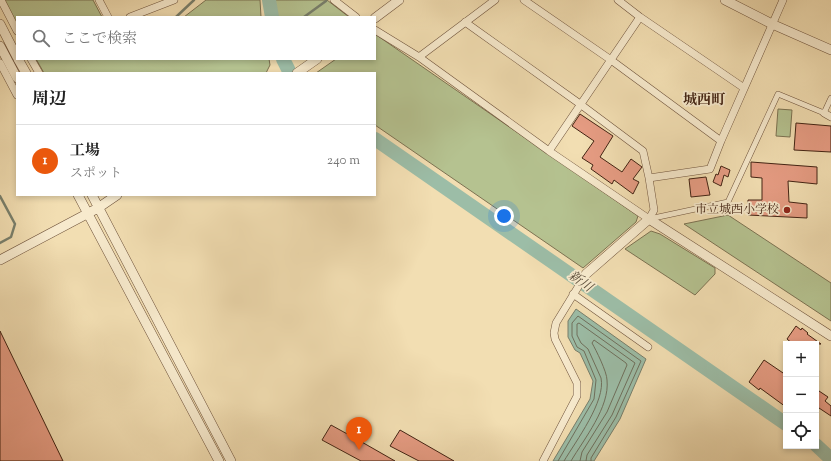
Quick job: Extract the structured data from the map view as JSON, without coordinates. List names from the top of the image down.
{
  "districts": ["城西町"],
  "water": ["新川"],
  "places": ["市立城西小学校"],
  "page": {
    "search": "ここで検索",
    "heading": "周辺",
    "list": [
      {
        "mark": "1",
        "name": "工場",
        "note": "スポット",
        "value": "240 m"
      }
    ],
    "map_buttons": ["+", "−"],
    "pins": "1"
  }
}
